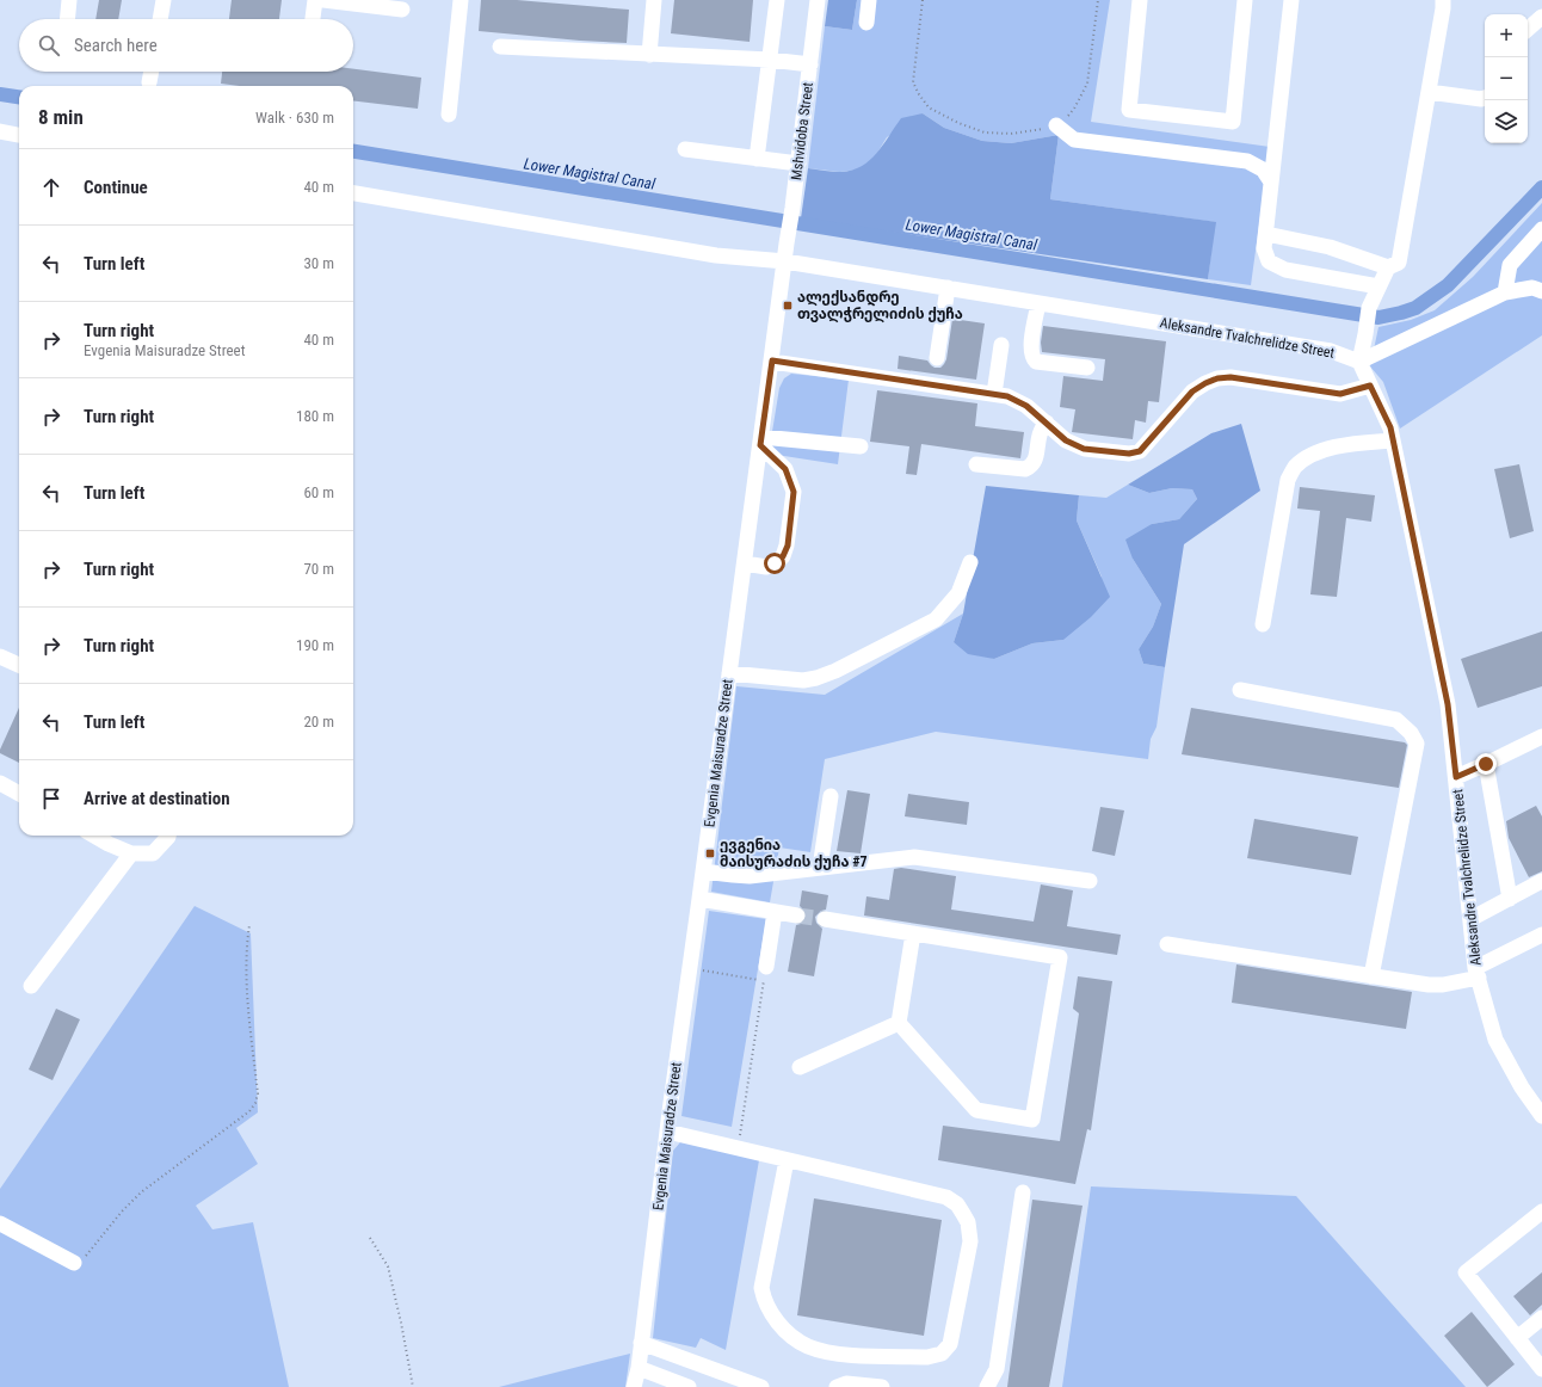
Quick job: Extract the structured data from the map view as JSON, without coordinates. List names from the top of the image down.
{
  "streets": {
    "street": ["Mshvidoba Street", "Aleksandre Tvalchrelidze Street", "Evgenia Maisuradze Street"]
  },
  "crossings": [
    ["Mshvidoba Street", "Aleksandre Tvalchrelidze Street"],
    ["Mshvidoba Street", "Evgenia Maisuradze Street"],
    ["Aleksandre Tvalchrelidze Street", "Evgenia Maisuradze Street"]
  ],
  "water": ["Lower Magistral Canal"],
  "places": {
    "transit": ["ალექსანდრე თვალჭრელიძის ქუჩა", "ევგენია მაისურაძის ქუჩა #7"]
  },
  "page": {
    "map_buttons": ["+", "−"],
    "search": "Search here",
    "heading": ["8 min", "Walk · 630 m"],
    "list": [
      ["Continue", "40 m"],
      ["Turn left", "30 m"],
      ["Turn right", "Evgenia Maisuradze Street", "40 m"],
      ["Turn right", "180 m"],
      ["Turn left", "60 m"],
      ["Turn right", "70 m"],
      ["Turn right", "190 m"],
      ["Turn left", "20 m"],
      "Arrive at destination"
    ]
  }
}
